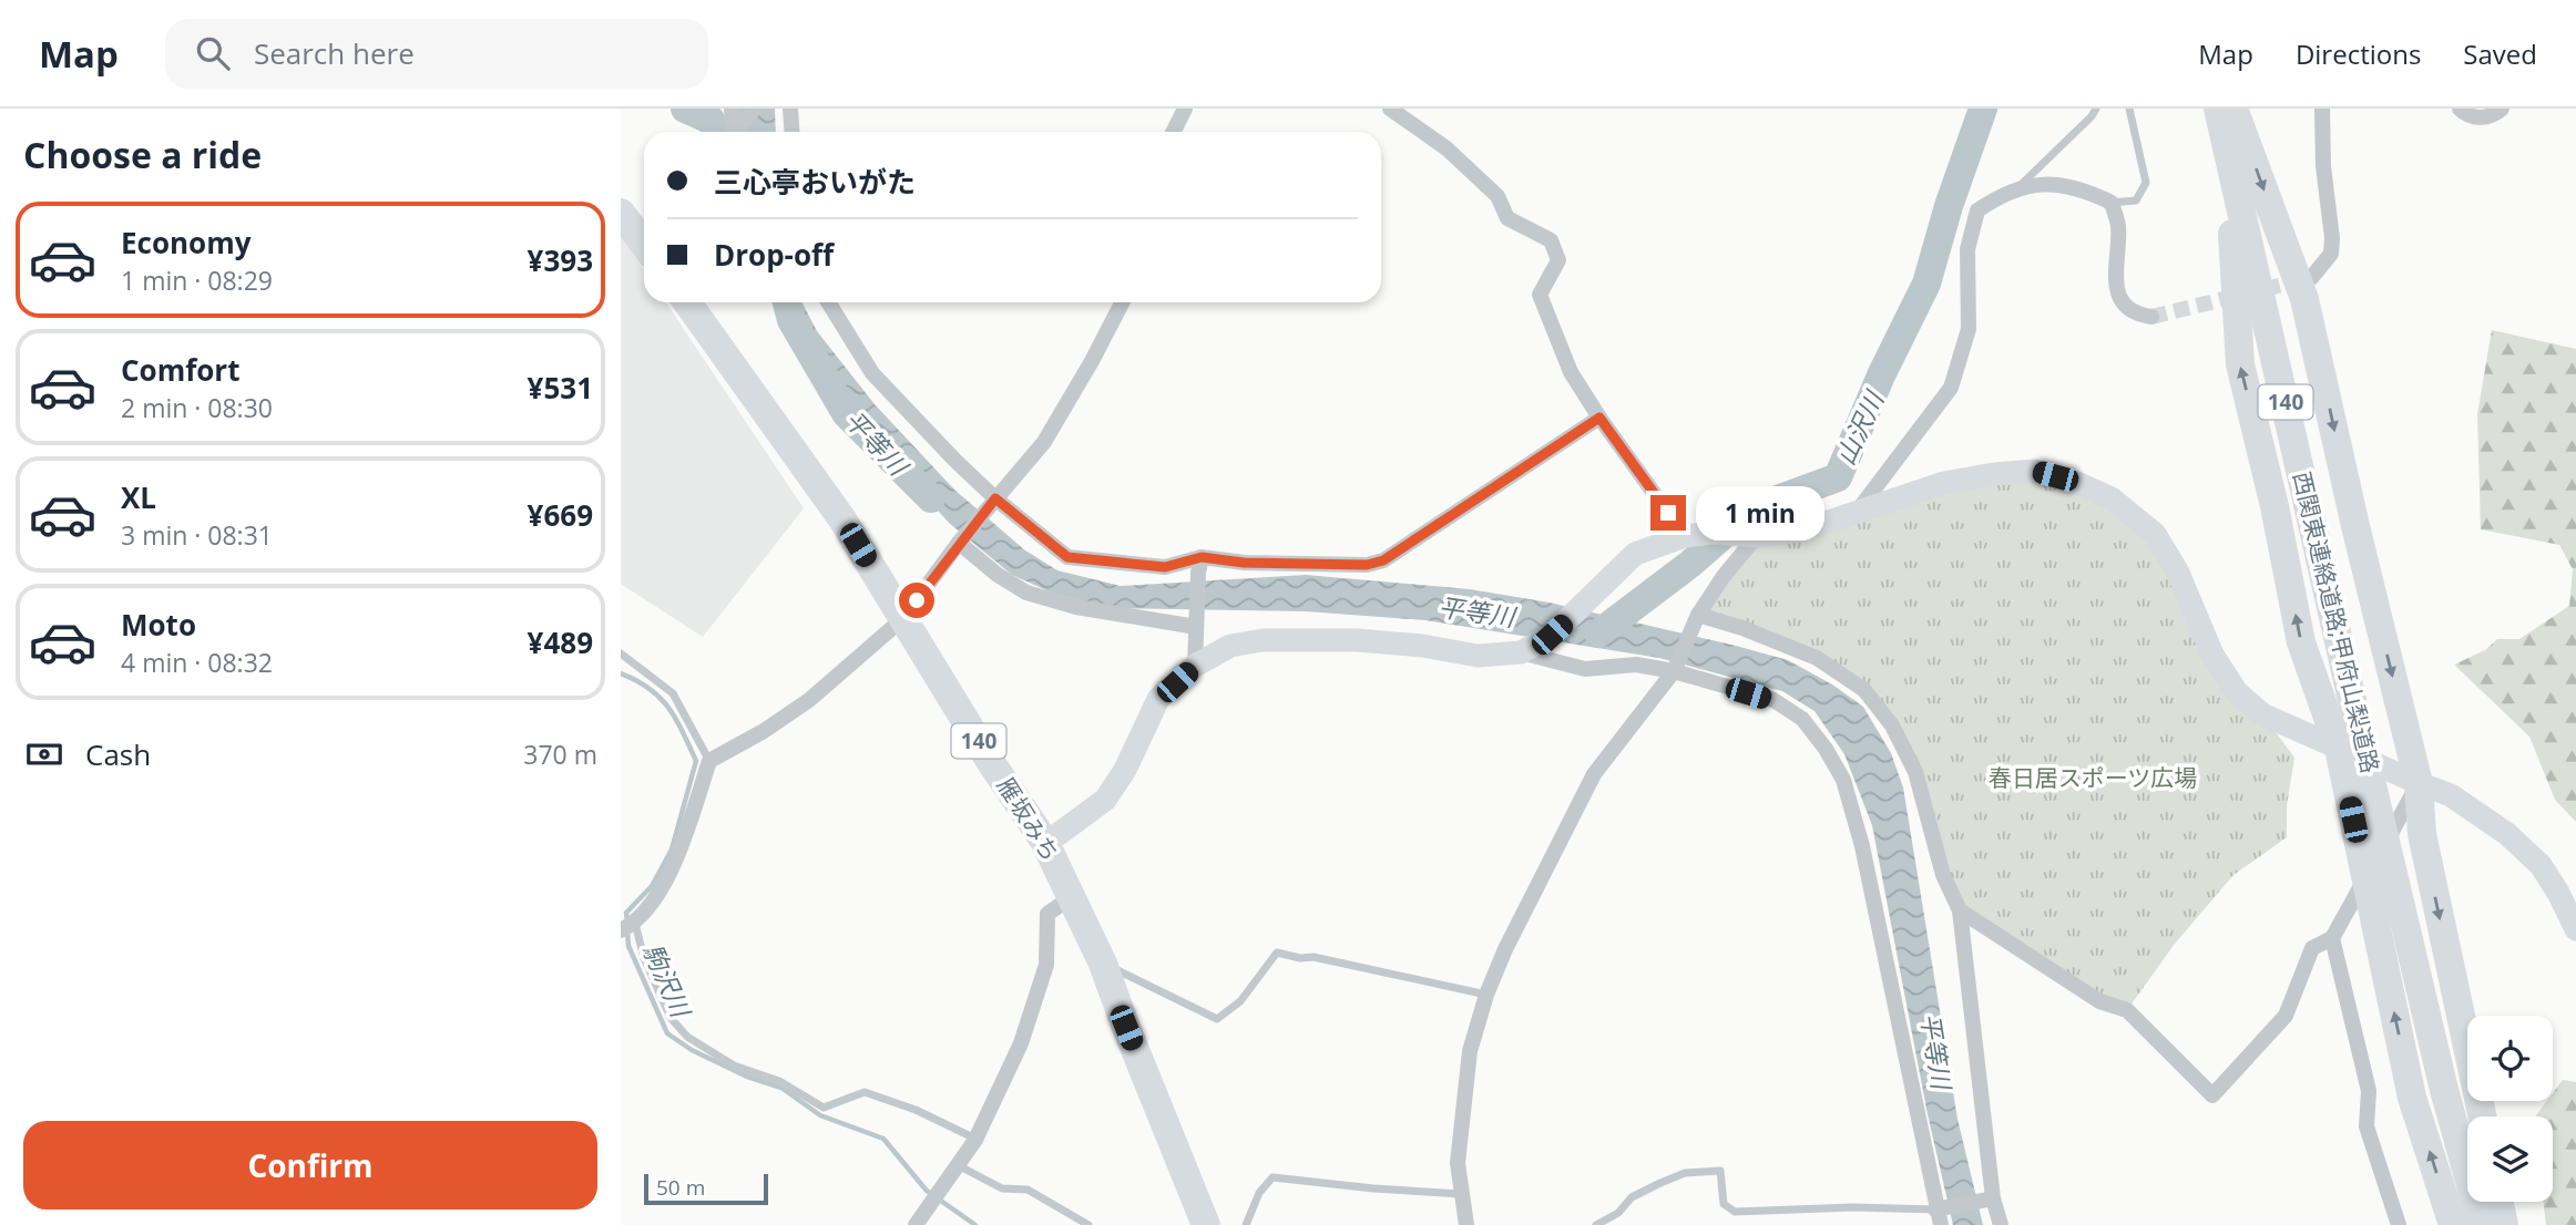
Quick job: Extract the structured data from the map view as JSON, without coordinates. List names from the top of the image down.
{
  "streets": {
    "highway": ["140", "西関東連絡道路;甲府山梨道路", "雁坂みち"]
  },
  "water": ["山沢川", "平等川", "駒沢川"],
  "parks": ["春日居スポーツ広場"],
  "scale_bar": "50 m",
  "page": {
    "header": "Map",
    "search": "Search here",
    "nav": ["Map", "Directions", "Saved"],
    "heading": "Choose a ride",
    "banner": ["三心亭おいがた", "Drop-off"],
    "list": [
      {
        "name": "Economy",
        "note": "1 min · 08:29",
        "value": "¥393"
      },
      {
        "name": "Comfort",
        "note": "2 min · 08:30",
        "value": "¥531"
      },
      {
        "name": "XL",
        "note": "3 min · 08:31",
        "value": "¥669"
      },
      {
        "name": "Moto",
        "note": "4 min · 08:32",
        "value": "¥489"
      }
    ],
    "bubble": "1 min",
    "pay": ["Cash", "370 m"],
    "buttons": "Confirm",
    "scale": "50 m"
  }
}
